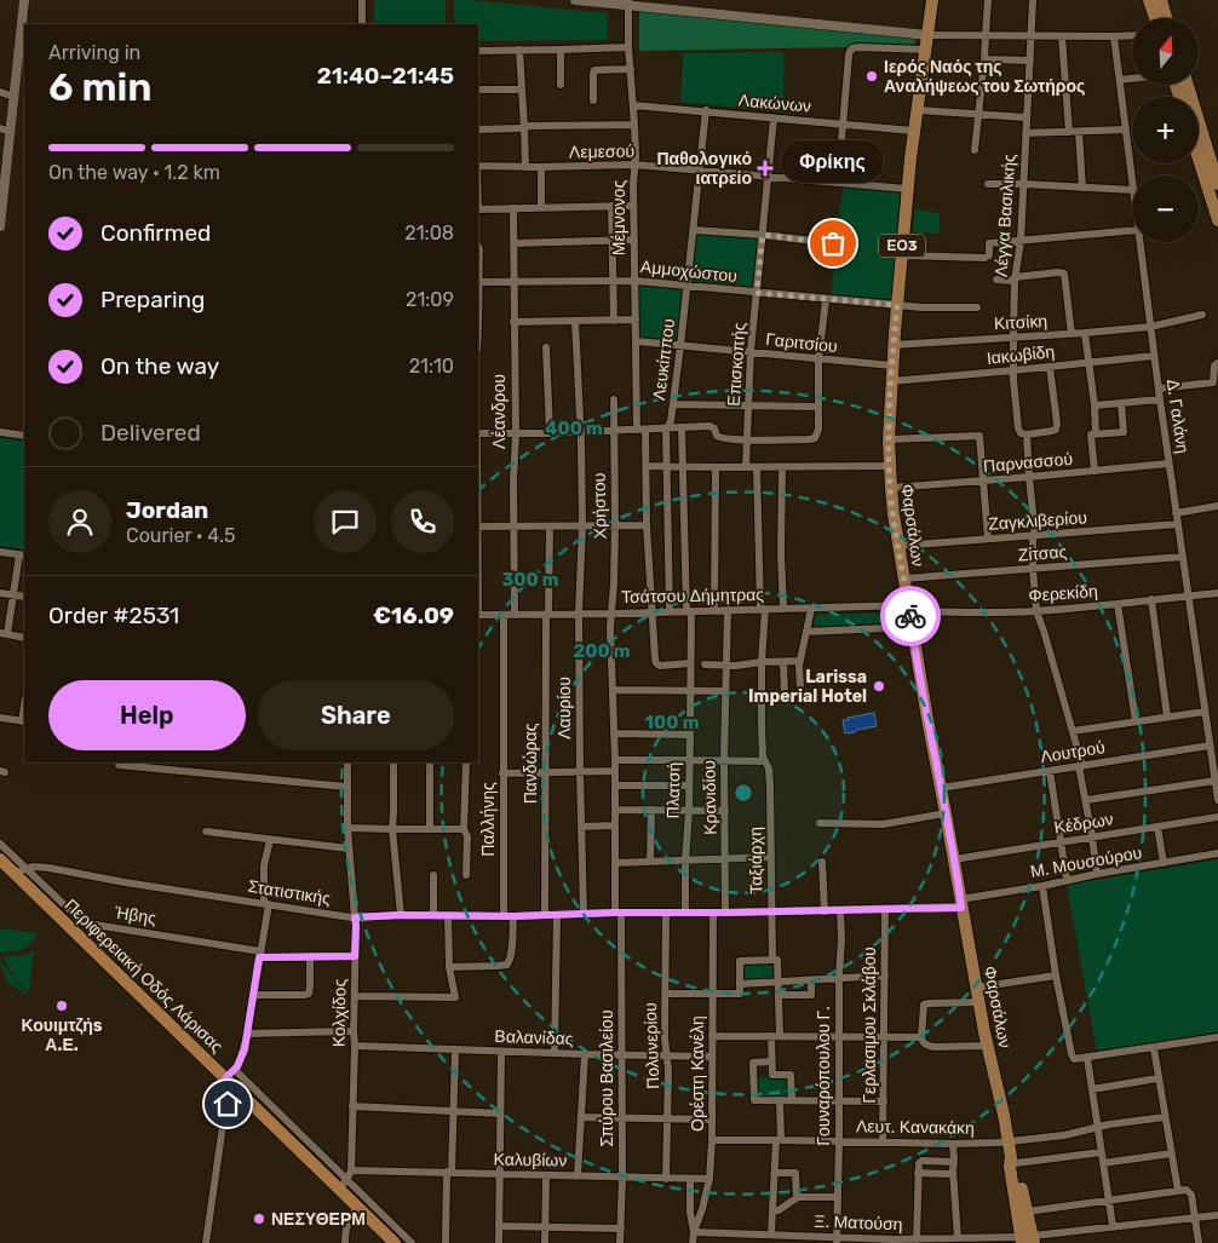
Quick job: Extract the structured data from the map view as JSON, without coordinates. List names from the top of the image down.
{
  "streets": {
    "highway": ["Περιφερειακή Οδός Λάρισας"],
    "main road": ["ΕΟ3", "Φαρσάλων"],
    "street": [
      "Λακώνων",
      "Λεμεσού",
      "Λέγγα Βασιλικής",
      "Μέμνονος",
      "Αμμοχώστου",
      "Κιτσίκη",
      "Γαριτσίου",
      "Ιακωβίδη",
      "Λευκίππου",
      "Επισκοπής",
      "Λέανδρου",
      "Δ. Γαλάνη",
      "Παρνασσού",
      "Χρήστου",
      "Ζαγκλιβερίου",
      "Ζίτσας",
      "Φερεκίδη",
      "Τσάτσου Δήμητρας",
      "Λαυρίου",
      "Λουτρού",
      "Πανδώρας",
      "Πλατσή",
      "Κρανιδίου",
      "Παλλήνης",
      "Κέδρων",
      "Ταξιάρχη",
      "Μ. Μουσούρου",
      "Στατιστικής",
      "Ήβης",
      "Κολχίδος",
      "Γερλασιμου Σκλάβου",
      "Βαλανίδας",
      "Πολυνερίου",
      "Ορέστη Κανέλη",
      "Γουναρόπουλου Γ.",
      "Σπύρου Βασιλείου",
      "Λευτ. Κανακάκη",
      "Καλυβίων",
      "Ξ. Ματούση"
    ]
  },
  "crossings": [
    ["Λακώνων", "Μέμνονος"],
    ["Λακώνων", "Λευκίππου"],
    ["Λακώνων", "Επισκοπής"],
    ["Λακώνων", "Φαρσάλων"],
    ["Λεμεσού", "Μέμνονος"],
    ["Λεμεσού", "Λευκίππου"],
    ["Λεμεσού", "Επισκοπής"],
    ["Λεμεσού", "Φαρσάλων"],
    ["Λέγγα Βασιλικής", "Κιτσίκη"],
    ["Λέγγα Βασιλικής", "Ιακωβίδη"],
    ["Λέγγα Βασιλικής", "Παρνασσού"],
    ["Λέγγα Βασιλικής", "Ζαγκλιβερίου"],
    ["Λέγγα Βασιλικής", "Ζίτσας"],
    ["Λέγγα Βασιλικής", "Φερεκίδη"],
    ["Λέγγα Βασιλικής", "Λουτρού"],
    ["Λέγγα Βασιλικής", "Κέδρων"],
    ["Λέγγα Βασιλικής", "Μ. Μουσούρου"],
    ["Μέμνονος", "Αμμοχώστου"],
    ["Μέμνονος", "Γαριτσίου"],
    ["Μέμνονος", "Τσάτσου Δήμητρας"],
    ["Μέμνονος", "Πλατσή"],
    ["Αμμοχώστου", "Λευκίππου"],
    ["Αμμοχώστου", "Επισκοπής"],
    ["Αμμοχώστου", "Λέανδρου"],
    ["Αμμοχώστου", "Φαρσάλων"],
    ["Κιτσίκη", "Δ. Γαλάνη"],
    ["Κιτσίκη", "Φαρσάλων"],
    ["Γαριτσίου", "Λευκίππου"],
    ["Γαριτσίου", "Επισκοπής"],
    ["Γαριτσίου", "Φαρσάλων"],
    ["Ιακωβίδη", "Δ. Γαλάνη"],
    ["Ιακωβίδη", "Φαρσάλων"],
    ["Λευκίππου", "Τσάτσου Δήμητρας"],
    ["Λέανδρου", "Τσάτσου Δήμητρας"],
    ["Δ. Γαλάνη", "Παρνασσού"],
    ["Δ. Γαλάνη", "Ζαγκλιβερίου"],
    ["Δ. Γαλάνη", "Ζίτσας"],
    ["Δ. Γαλάνη", "Φερεκίδη"],
    ["Δ. Γαλάνη", "Λουτρού"],
    ["Παρνασσού", "Φαρσάλων"],
    ["Χρήστου", "Τσάτσου Δήμητρας"],
    ["Χρήστου", "Σπύρου Βασιλείου"],
    ["Ζαγκλιβερίου", "Φαρσάλων"],
    ["Φαρσάλων", "Ζίτσας"],
    ["Φαρσάλων", "Φερεκίδη"],
    ["Φαρσάλων", "Τσάτσου Δήμητρας"],
    ["Φαρσάλων", "Λουτρού"],
    ["Φαρσάλων", "Κέδρων"],
    ["Φαρσάλων", "Μ. Μουσούρου"],
    ["Φαρσάλων", "Στατιστικής"],
    ["Φαρσάλων", "Λευτ. Κανακάκη"],
    ["Φαρσάλων", "Ξ. Ματούση"],
    ["Φερεκίδη", "Τσάτσου Δήμητρας"],
    ["Τσάτσου Δήμητρας", "Λαυρίου"],
    ["Τσάτσου Δήμητρας", "Πανδώρας"],
    ["Τσάτσου Δήμητρας", "Πλατσή"],
    ["Τσάτσου Δήμητρας", "Κρανιδίου"],
    ["Τσάτσου Δήμητρας", "Παλλήνης"],
    ["Τσάτσου Δήμητρας", "Ταξιάρχη"],
    ["Τσάτσου Δήμητρας", "Σπύρου Βασιλείου"],
    ["Λαυρίου", "Στατιστικής"],
    ["Πανδώρας", "Στατιστικής"],
    ["Πλατσή", "Στατιστικής"],
    ["Κρανιδίου", "Στατιστικής"],
    ["Παλλήνης", "Στατιστικής"],
    ["Ταξιάρχη", "Στατιστικής"],
    ["Μ. Μουσούρου", "Στατιστικής"],
    ["Στατιστικής", "Ήβης"],
    ["Στατιστικής", "Περιφερειακή Οδός Λάρισας"],
    ["Στατιστικής", "Κολχίδος"],
    ["Στατιστικής", "Γερλασιμου Σκλάβου"],
    ["Στατιστικής", "Πολυνερίου"],
    ["Στατιστικής", "Ορέστη Κανέλη"],
    ["Στατιστικής", "Γουναρόπουλου Γ."],
    ["Στατιστικής", "Σπύρου Βασιλείου"],
    ["Ήβης", "Κολχίδος"],
    ["Περιφερειακή Οδός Λάρισας", "Κολχίδος"],
    ["Κολχίδος", "Βαλανίδας"],
    ["Κολχίδος", "Καλυβίων"],
    ["Γερλασιμου Σκλάβου", "Λευτ. Κανακάκη"],
    ["Βαλανίδας", "Πολυνερίου"],
    ["Βαλανίδας", "Ορέστη Κανέλη"],
    ["Βαλανίδας", "Σπύρου Βασιλείου"],
    ["Πολυνερίου", "Καλυβίων"],
    ["Ορέστη Κανέλη", "Λευτ. Κανακάκη"],
    ["Ορέστη Κανέλη", "Καλυβίων"],
    ["Ορέστη Κανέλη", "Ξ. Ματούση"],
    ["Γουναρόπουλου Γ.", "Λευτ. Κανακάκη"],
    ["Γουναρόπουλου Γ.", "Ξ. Ματούση"],
    ["Σπύρου Βασιλείου", "Καλυβίων"]
  ],
  "places": {
    "other": [
      "Ιερός Ναός της Αναλήψεως του Σωτήρος",
      "Φρίκης",
      "Larissa Imperial Hotel",
      "Κουιμτζήs Α.Ε.",
      "ΝΕΣΥΘΕΡΜ"
    ],
    "health": ["Παθολογικό ιατρείο"]
  },
  "north": "top",
  "page": {
    "map_buttons": ["+", "−"],
    "heading": ["6 min", "Arriving in", "21:40–21:45"],
    "panel": [
      "Jordan",
      "Courier · 4.5",
      "Order #2531",
      "€16.09"
    ],
    "bar": "On the way · 1.2 km",
    "bubble": "Φρίκης",
    "list": [
      ["Confirmed", "21:08"],
      ["Preparing", "21:09"],
      ["On the way", "21:10"],
      "Delivered"
    ],
    "buttons": ["Help", "Share"]
  },
  "rings": [
    "400 m",
    "300 m",
    "200 m",
    "100 m"
  ]
}
